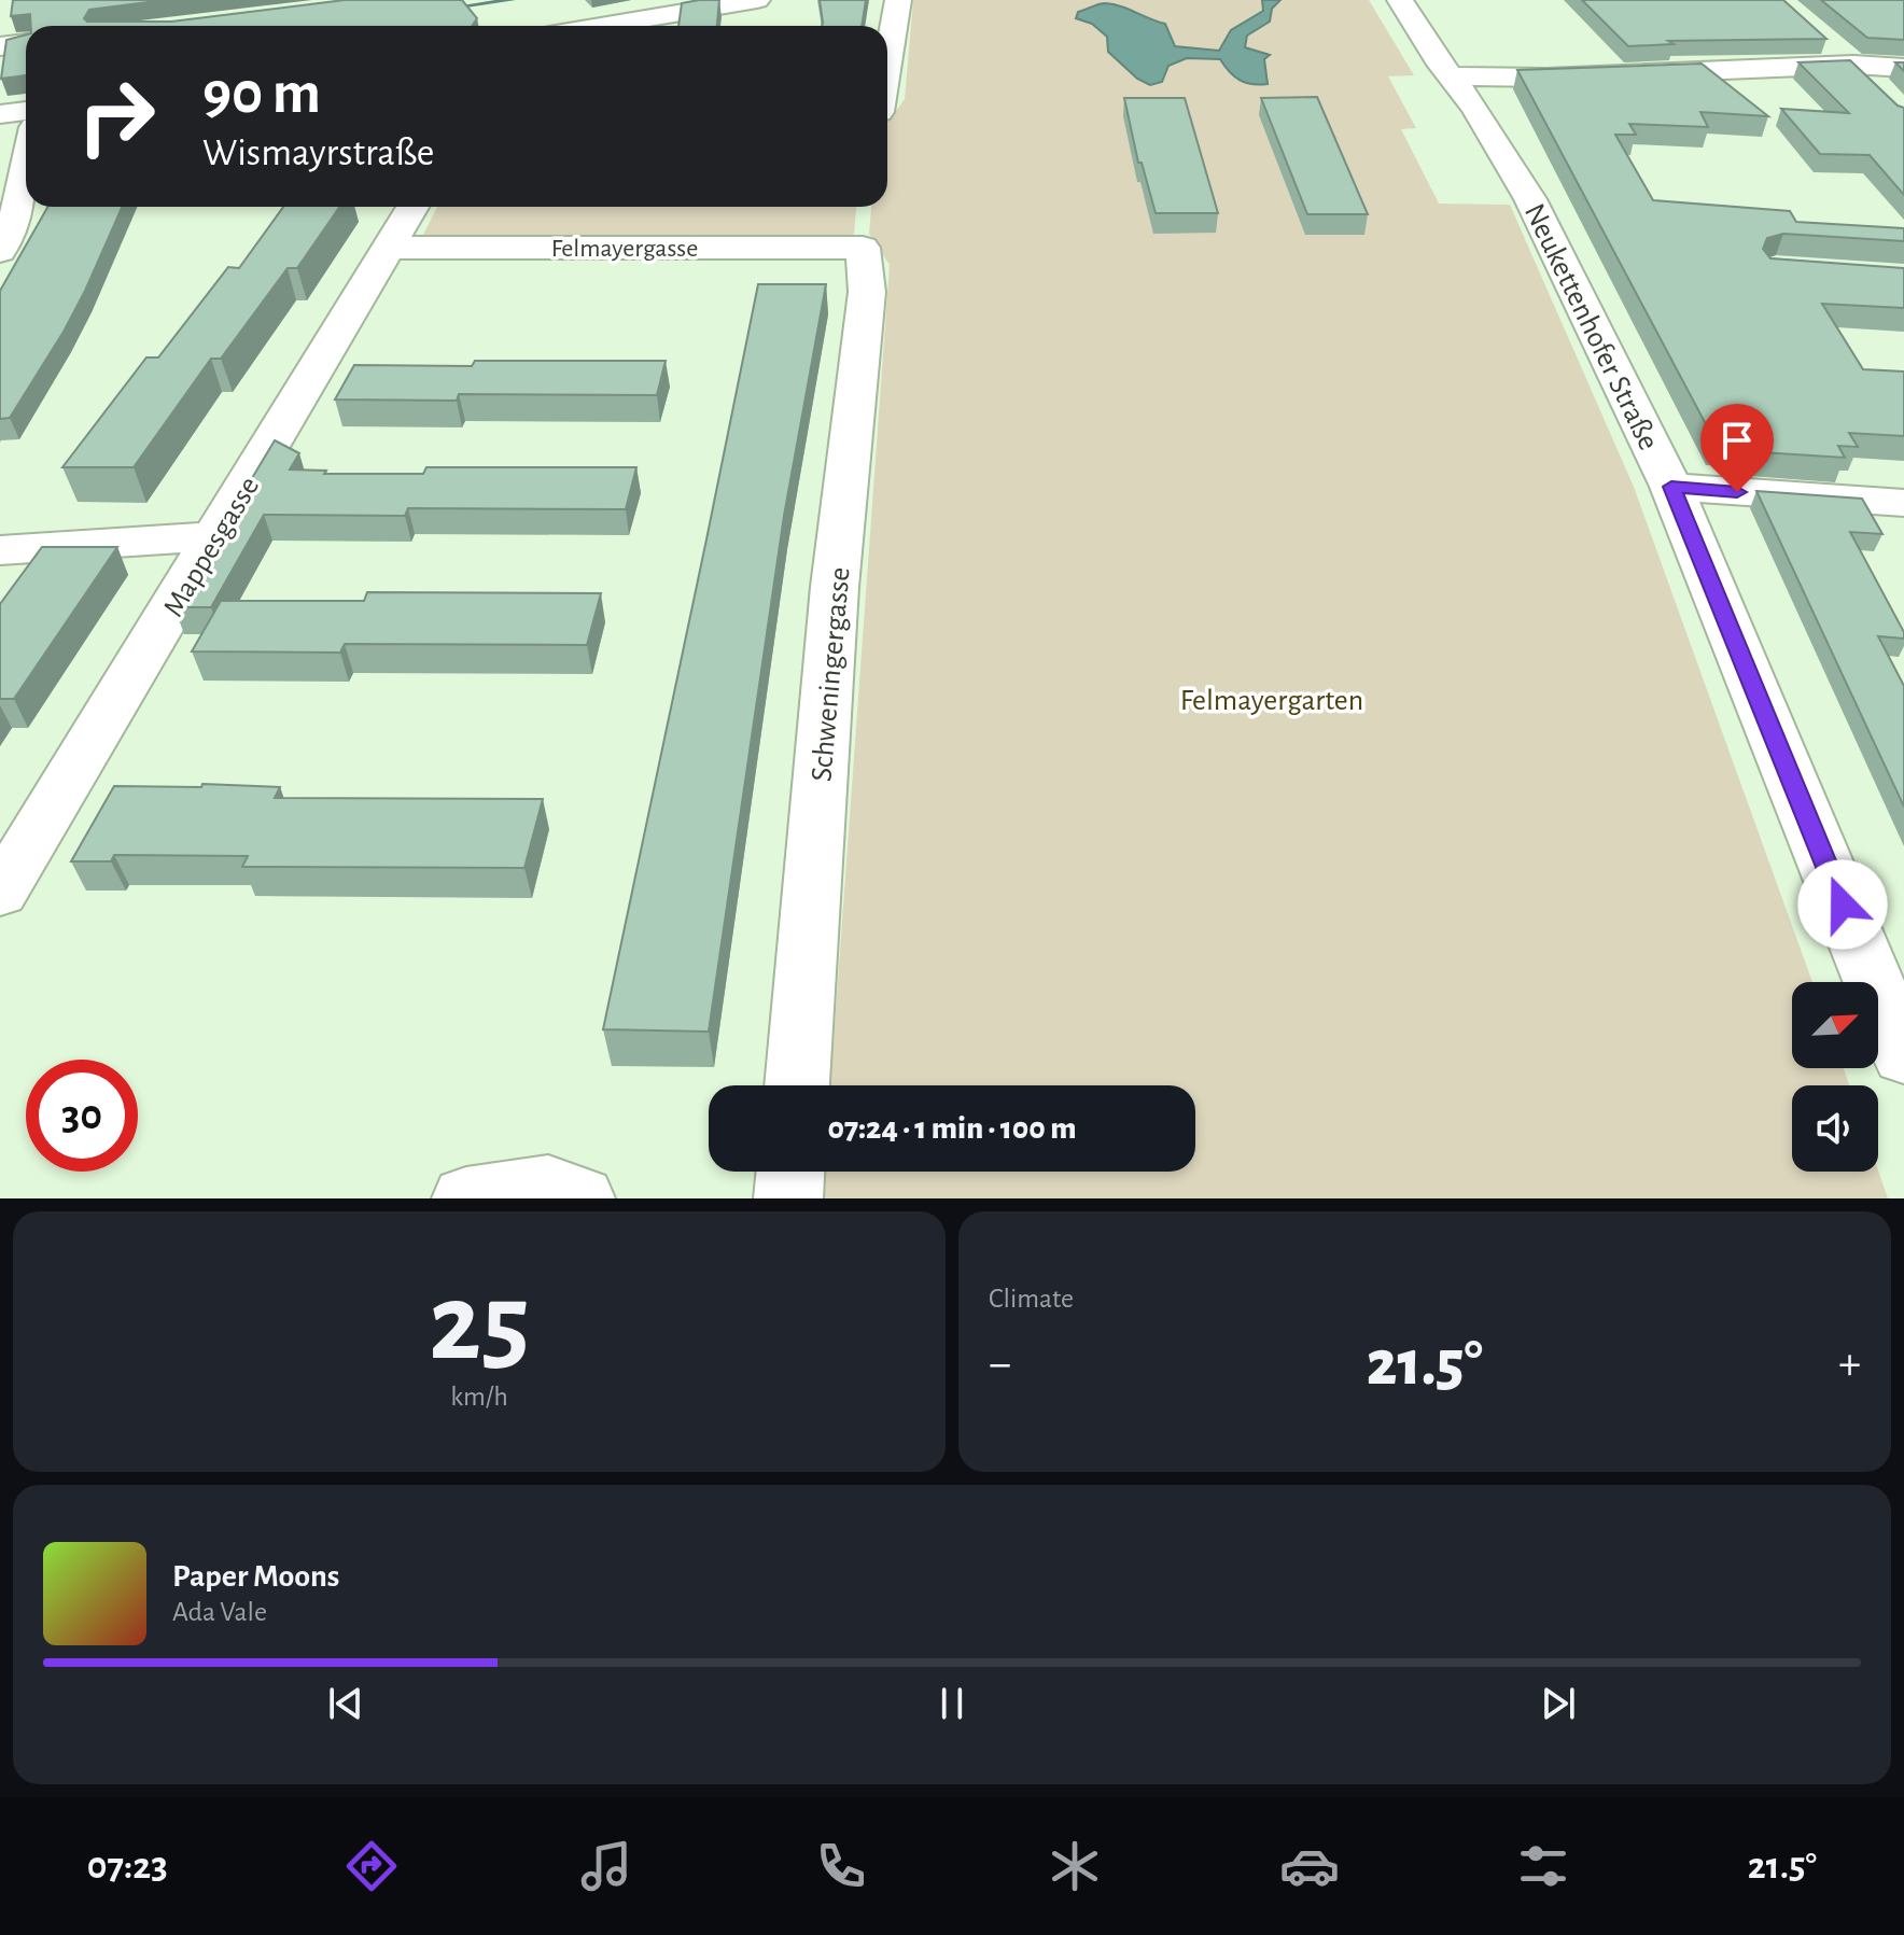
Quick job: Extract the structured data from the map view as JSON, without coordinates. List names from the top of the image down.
{
  "streets": {
    "street": [
      "Felmayergasse",
      "Neukettenhofer Straße",
      "Mappesgasse",
      "Schweningergasse"
    ]
  },
  "crossings": [
    ["Felmayergasse", "Mappesgasse"],
    ["Felmayergasse", "Schweningergasse"]
  ],
  "parks": ["Felmayergarten"],
  "north": "top right",
  "page": {
    "turn": ["90 m", "Wismayrstraße"],
    "limit": "30",
    "trip": "07:24 · 1 min · 100 m",
    "tile": [
      ["25", "km/h"],
      "Climate"
    ],
    "heat": ["−", "21.5°", "+"],
    "song": ["Paper Moons", "Ada Vale"],
    "tabs": ["07:23", "21.5°"]
  }
}
